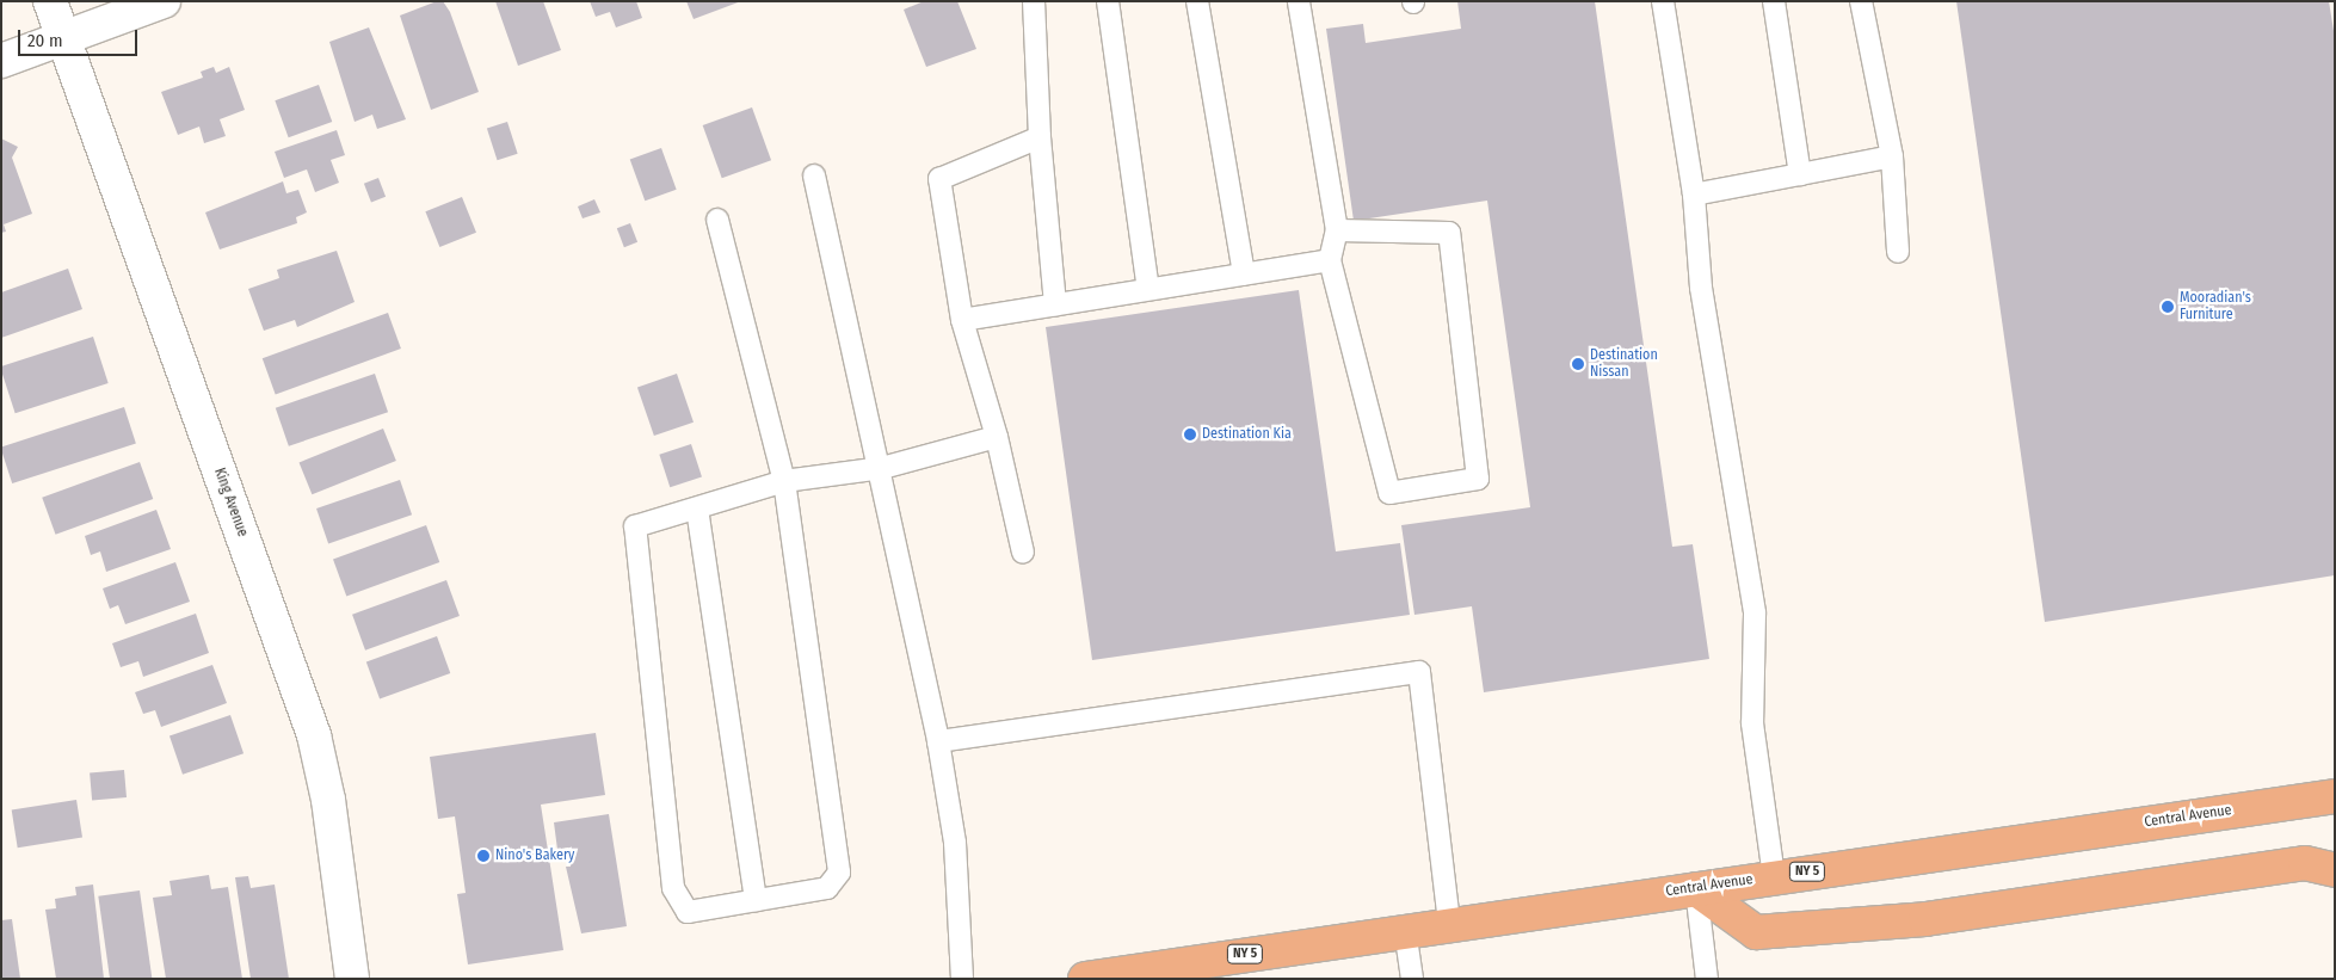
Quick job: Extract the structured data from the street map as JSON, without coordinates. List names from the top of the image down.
{
  "streets": {
    "main road": ["Central Avenue", "NY 5"],
    "street": ["King Avenue"]
  },
  "places": [
    "Mooradian's Furniture",
    "Destination Nissan",
    "Destination Kia",
    "Nino's Bakery"
  ],
  "scale_bar": "20 m"
}
